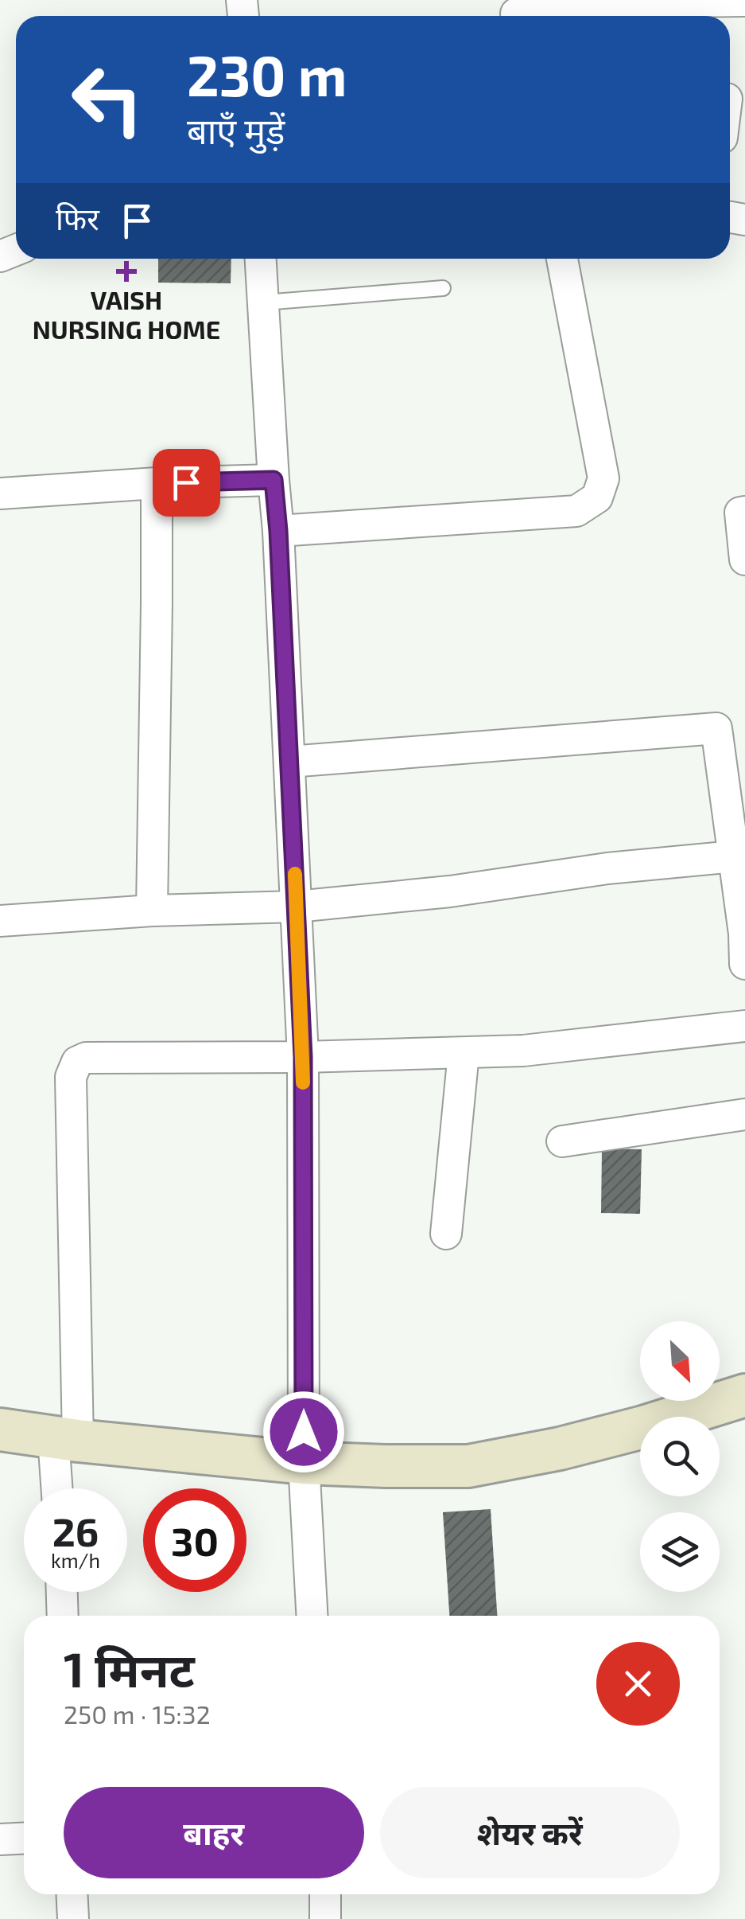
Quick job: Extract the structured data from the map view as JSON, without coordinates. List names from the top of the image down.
{
  "places": {
    "health": ["VAISH NURSING HOME"]
  },
  "north": "bottom right",
  "page": {
    "turn": ["230 m", "बाएँ मुड़ें"],
    "then": "फिर",
    "speed": "26 km/h",
    "limit": "30",
    "heading": ["1 मिनट", "250 m · 15:32"],
    "buttons": ["बाहर", "शेयर करें"]
  }
}
